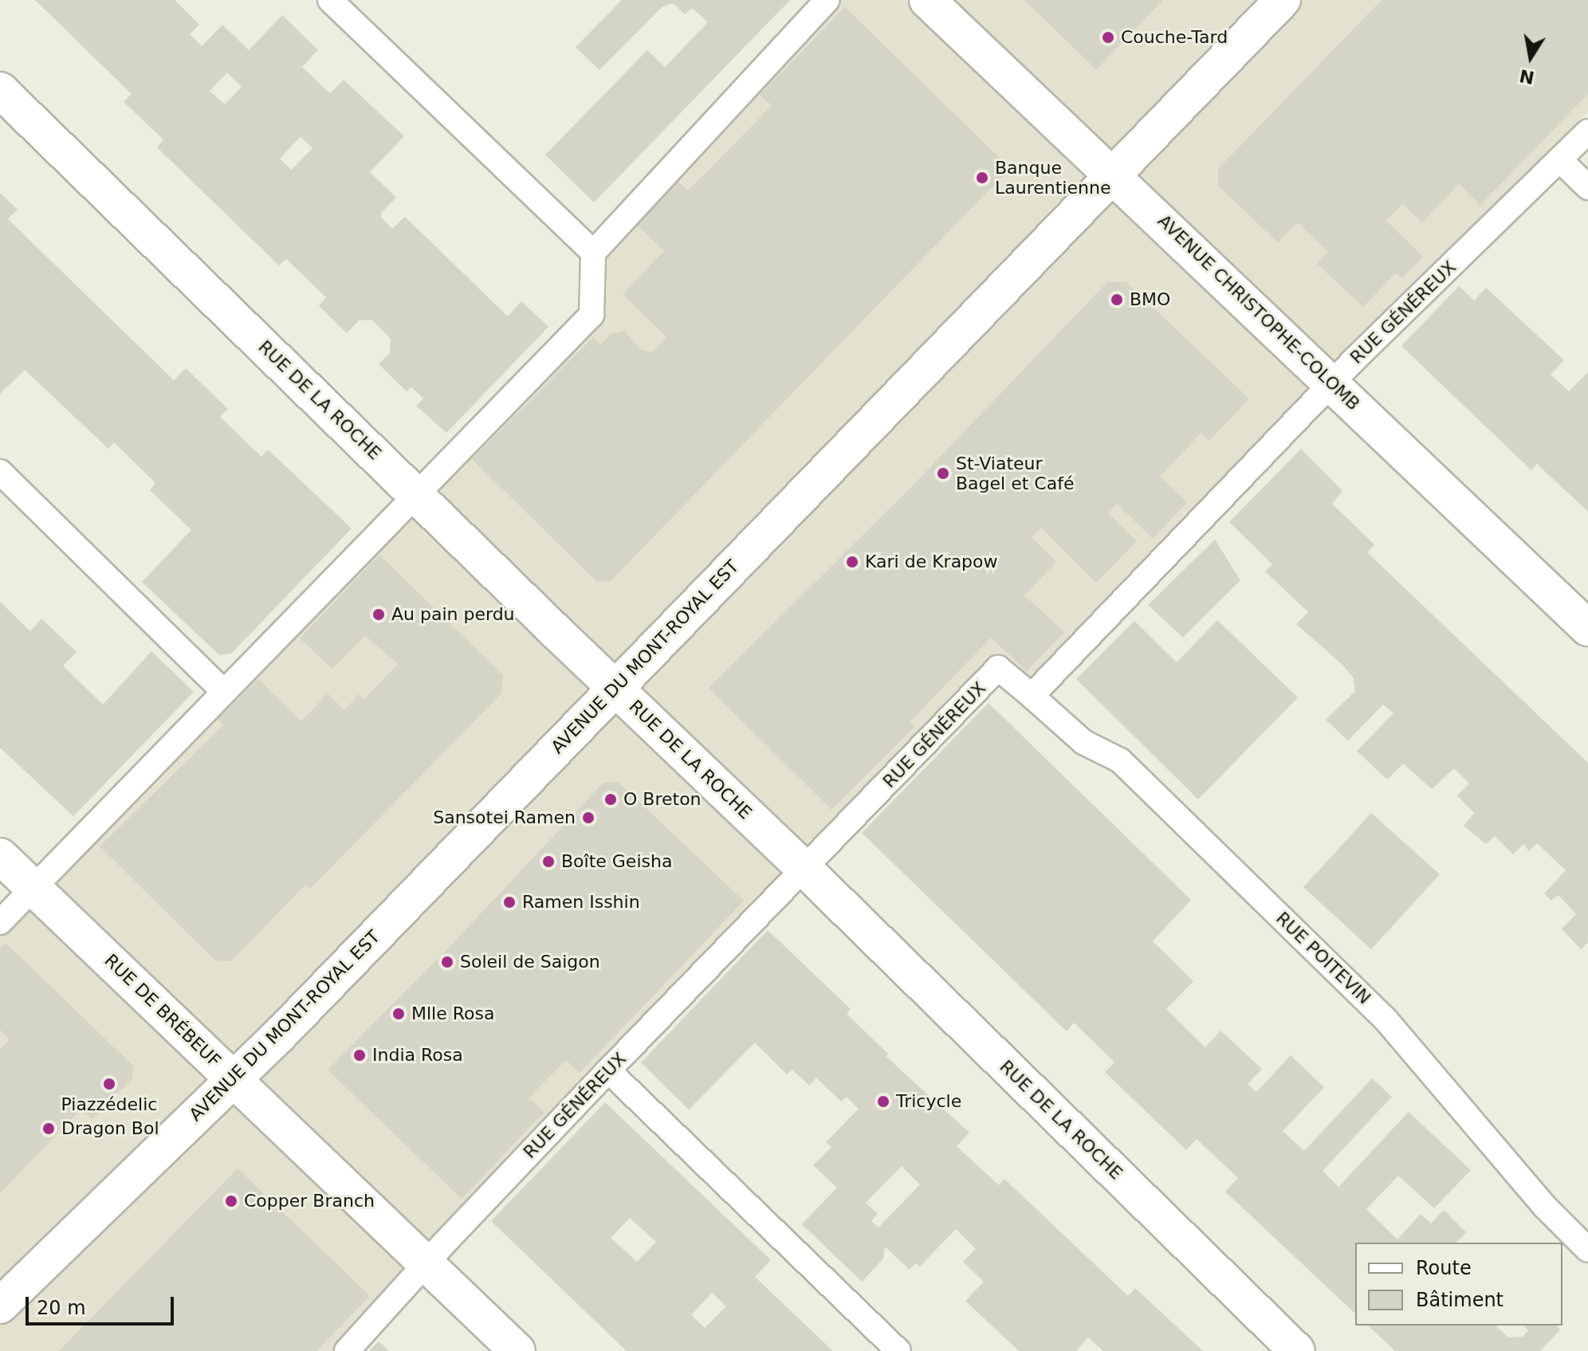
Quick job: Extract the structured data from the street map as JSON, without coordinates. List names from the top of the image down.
{
  "streets": {
    "street": [
      "AVENUE CHRISTOPHE-COLOMB",
      "RUE DE LA ROCHE",
      "AVENUE DU MONT-ROYAL EST",
      "RUE DE BRÉBEUF"
    ],
    "lane": ["RUE GÉNÉREUX", "RUE POITEVIN"]
  },
  "crossings": [
    ["AVENUE CHRISTOPHE-COLOMB", "RUE GÉNÉREUX"],
    ["AVENUE CHRISTOPHE-COLOMB", "AVENUE DU MONT-ROYAL EST"],
    ["RUE GÉNÉREUX", "RUE DE LA ROCHE"],
    ["RUE GÉNÉREUX", "RUE POITEVIN"],
    ["RUE GÉNÉREUX", "RUE DE BRÉBEUF"],
    ["RUE DE LA ROCHE", "AVENUE DU MONT-ROYAL EST"],
    ["AVENUE DU MONT-ROYAL EST", "RUE DE BRÉBEUF"]
  ],
  "places": [
    "Couche-Tard",
    "Banque Laurentienne",
    "BMO",
    "St-Viateur Bagel et Café",
    "Kari de Krapow",
    "Au pain perdu",
    "O Breton",
    "Sansotei Ramen",
    "Boîte Geisha",
    "Ramen Isshin",
    "Soleil de Saigon",
    "Mlle Rosa",
    "India Rosa",
    "Piazzédelic",
    "Tricycle",
    "Dragon Bol",
    "Copper Branch"
  ],
  "legend": ["Route", "Bâtiment"],
  "scale_bar": "20 m",
  "north": "bottom"
}
